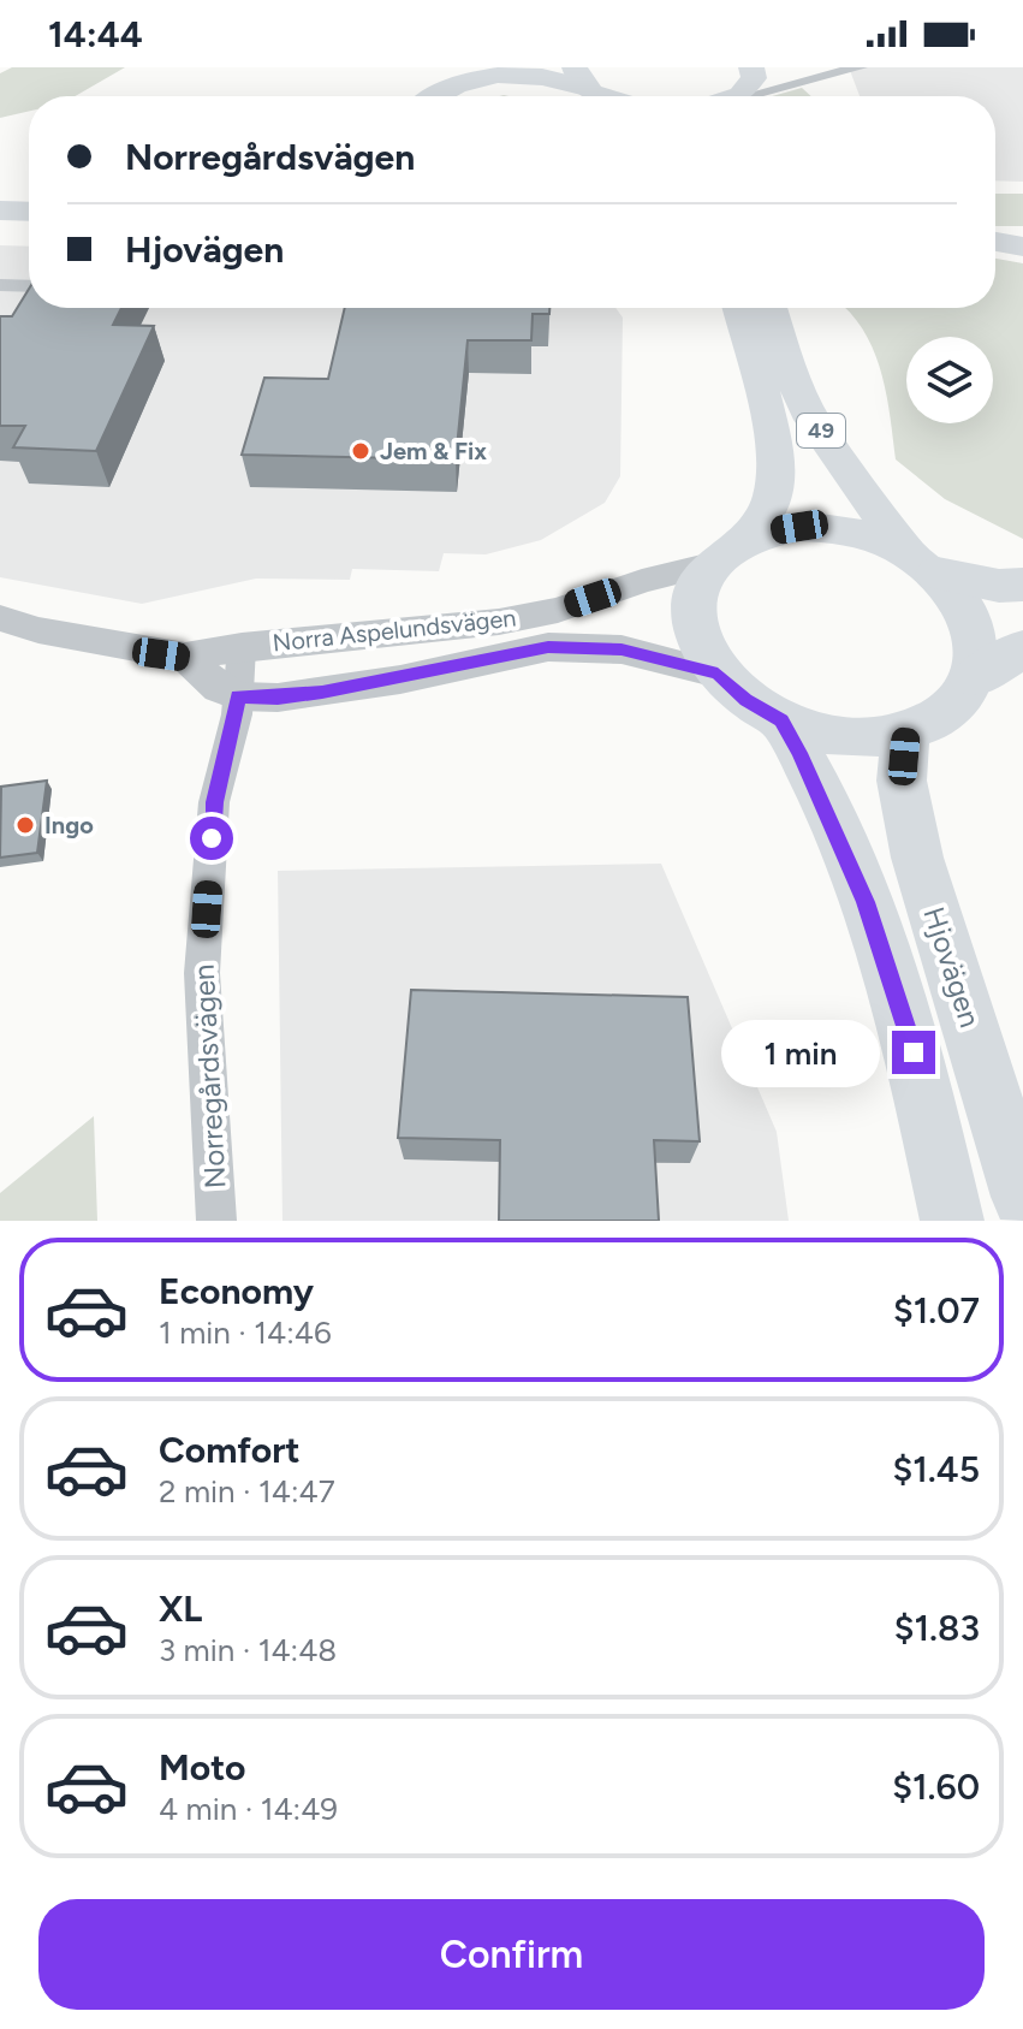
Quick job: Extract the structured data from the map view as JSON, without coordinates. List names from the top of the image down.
{
  "streets": {
    "main road": ["49", "Hjovägen"],
    "street": ["Norra Aspelundsvägen", "Norregårdsvägen"]
  },
  "crossings": [
    ["49", "Norra Aspelundsvägen"],
    ["49", "Hjovägen"],
    ["Norra Aspelundsvägen", "Hjovägen"],
    ["Norra Aspelundsvägen", "Norregårdsvägen"]
  ],
  "places": ["Jem & Fix", "Ingo"],
  "page": {
    "status": "14:44",
    "banner": ["Norregårdsvägen", "Hjovägen"],
    "bubble": "1 min",
    "list": [
      {
        "name": "Economy",
        "note": "1 min · 14:46",
        "value": "$1.07"
      },
      {
        "name": "Comfort",
        "note": "2 min · 14:47",
        "value": "$1.45"
      },
      {
        "name": "XL",
        "note": "3 min · 14:48",
        "value": "$1.83"
      },
      {
        "name": "Moto",
        "note": "4 min · 14:49",
        "value": "$1.60"
      }
    ],
    "buttons": "Confirm"
  }
}
